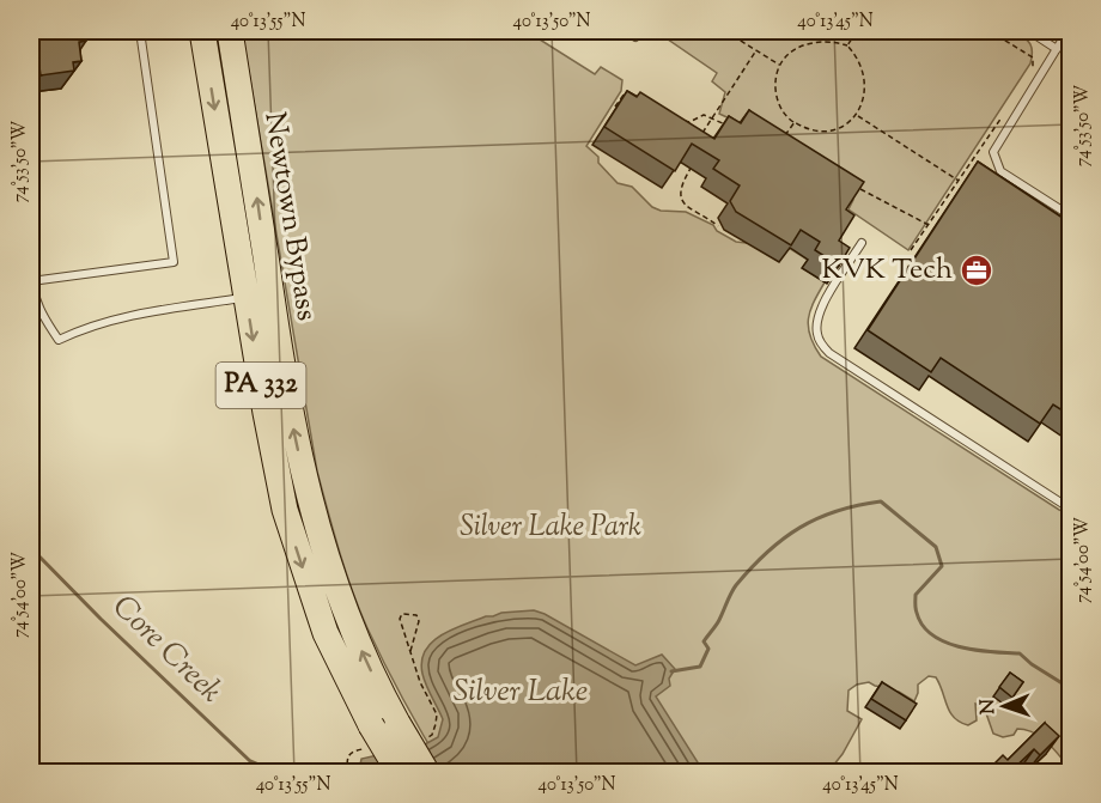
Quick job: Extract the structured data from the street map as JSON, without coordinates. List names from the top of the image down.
{
  "streets": {
    "highway": ["Newtown Bypass", "PA 332"]
  },
  "water": ["Core Creek", "Silver Lake"],
  "parks": ["Silver Lake Park"],
  "places": {
    "office": ["KVK Tech"]
  },
  "north": "left",
  "coordinates": [
    "40°13'55\"N",
    "40°13'50\"N",
    "40°13'45\"N",
    "74°53'50\"W",
    "74°54'00\"W"
  ]
}
